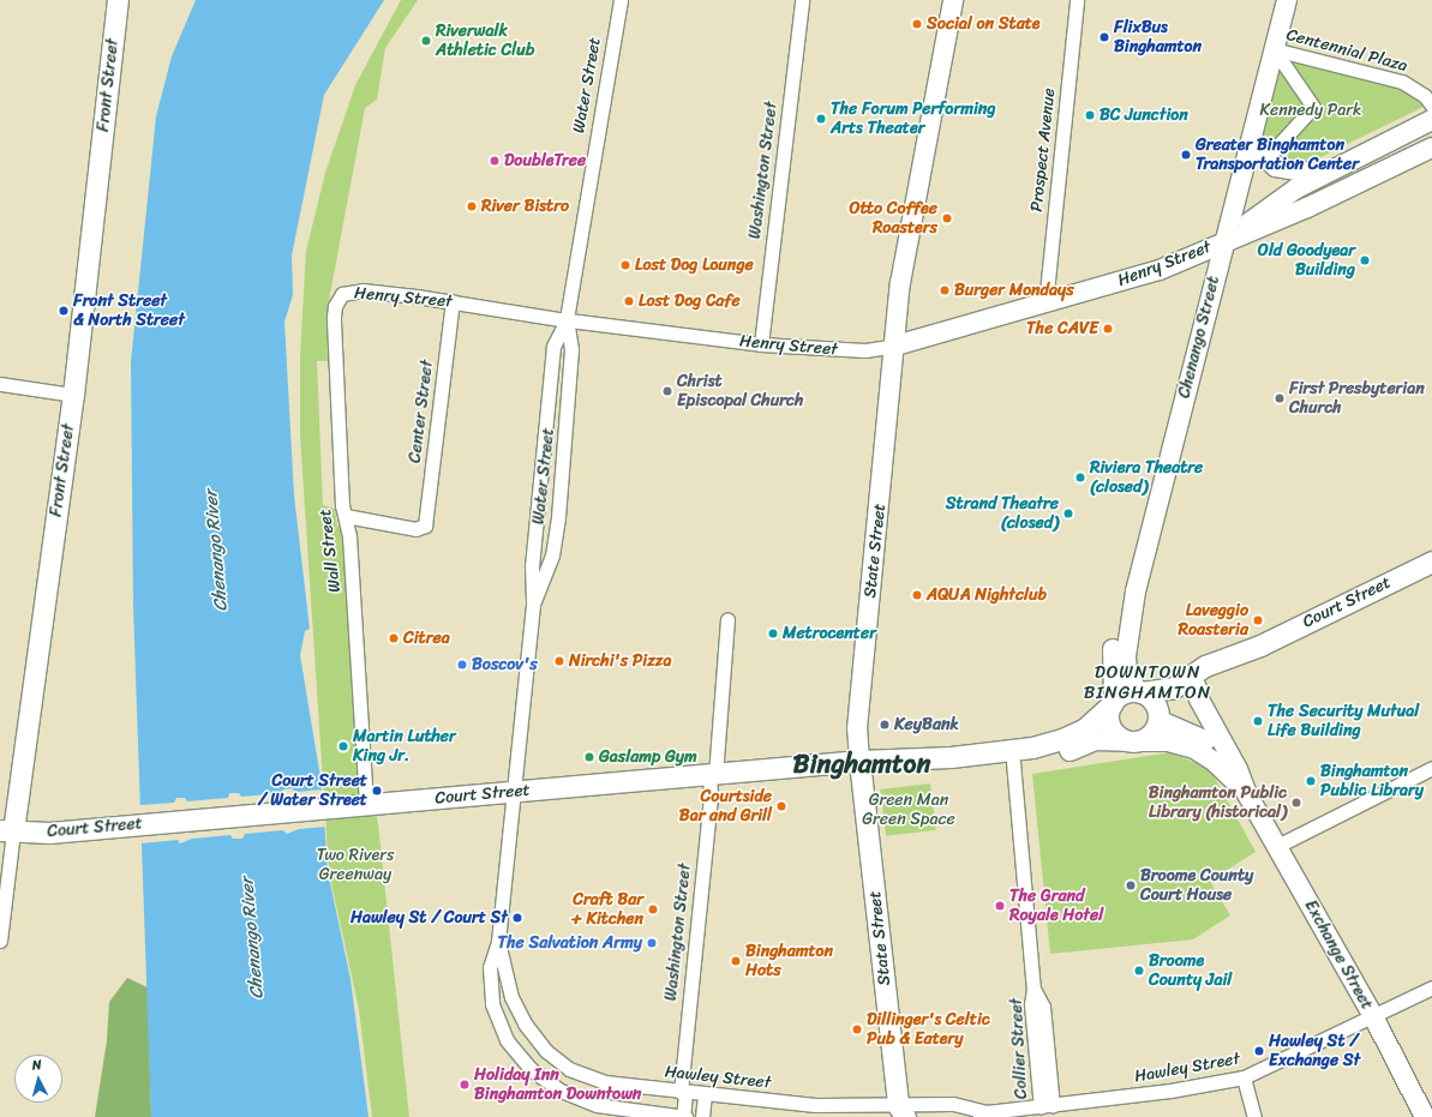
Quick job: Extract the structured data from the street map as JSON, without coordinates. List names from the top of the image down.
{
  "streets": {
    "main road": ["Front Street", "State Street", "Court Street"],
    "street": [
      "Centennial Plaza",
      "Water Street",
      "Prospect Avenue",
      "Washington Street",
      "Henry Street",
      "Chenango Street",
      "Center Street",
      "Wall Street",
      "Exchange Street",
      "Collier Street",
      "Hawley Street"
    ]
  },
  "crossings": [
    ["Centennial Plaza", "Chenango Street"],
    ["Front Street", "Court Street"],
    ["Water Street", "Henry Street"],
    ["Water Street", "Court Street"],
    ["Water Street", "Hawley Street"],
    ["Prospect Avenue", "Henry Street"],
    ["Washington Street", "Henry Street"],
    ["Washington Street", "Court Street"],
    ["Washington Street", "Hawley Street"],
    ["Henry Street", "Chenango Street"],
    ["Henry Street", "Center Street"],
    ["Henry Street", "Wall Street"],
    ["Henry Street", "State Street"],
    ["Chenango Street", "Court Street"],
    ["Chenango Street", "Exchange Street"],
    ["Center Street", "Wall Street"],
    ["Wall Street", "Court Street"],
    ["State Street", "Court Street"],
    ["State Street", "Hawley Street"],
    ["Court Street", "Exchange Street"],
    ["Court Street", "Collier Street"],
    ["Court Street", "Hawley Street"],
    ["Exchange Street", "Hawley Street"],
    ["Collier Street", "Hawley Street"]
  ],
  "districts": ["DOWNTOWN BINGHAMTON", "Binghamton"],
  "water": ["Chenango River"],
  "parks": ["Kennedy Park", "Green Man Green Space", "Two Rivers Greenway"],
  "places": [
    "Social on State",
    "FlixBus Binghamton",
    "Riverwalk Athletic Club",
    "BC Junction",
    "The Forum Performing Arts Theater",
    "Greater Binghamton Transportation Center",
    "DoubleTree",
    "River Bistro",
    "Otto Coffee Roasters",
    "Old Goodyear Building",
    "Lost Dog Lounge",
    "Burger Mondays",
    "Lost Dog Cafe",
    "Front Street & North Street",
    "The CAVE",
    "Christ Episcopal Church",
    "First Presbyterian Church",
    "Riviera Theatre (closed)",
    "Strand Theatre (closed)",
    "AQUA Nightclub",
    "Laveggio Roasteria",
    "Metrocenter",
    "Citrea",
    "Nirchi's Pizza",
    "Boscov's",
    "The Security Mutual Life Building",
    "KeyBank",
    "Martin Luther King Jr.",
    "Gaslamp Gym",
    "Binghamton Public Library",
    "Court Street / Water Street",
    "Binghamton Public Library (historical)",
    "Courtside Bar and Grill",
    "Broome County Court House",
    "The Grand Royale Hotel",
    "Craft Bar + Kitchen",
    "Hawley St / Court St",
    "The Salvation Army",
    "Binghamton Hots",
    "Broome County Jail",
    "Dillinger's Celtic Pub & Eatery",
    "Hawley St / Exchange St",
    "Holiday Inn Binghamton Downtown"
  ],
  "north": "top"
}
